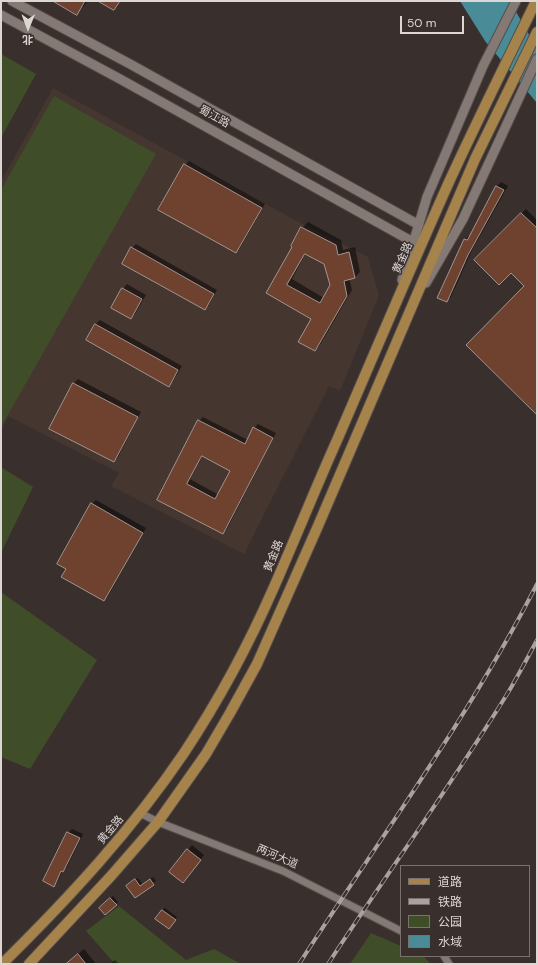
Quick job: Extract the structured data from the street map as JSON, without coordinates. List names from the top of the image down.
{
  "streets": {
    "main road": ["黄金路"],
    "street": ["蜀江路", "两河大道"]
  },
  "crossings": [
    ["黄金路", "两河大道"]
  ],
  "legend": [
    "道路",
    "铁路",
    "公园",
    "水域"
  ],
  "scale_bar": "50 m",
  "north": "bottom"
}
